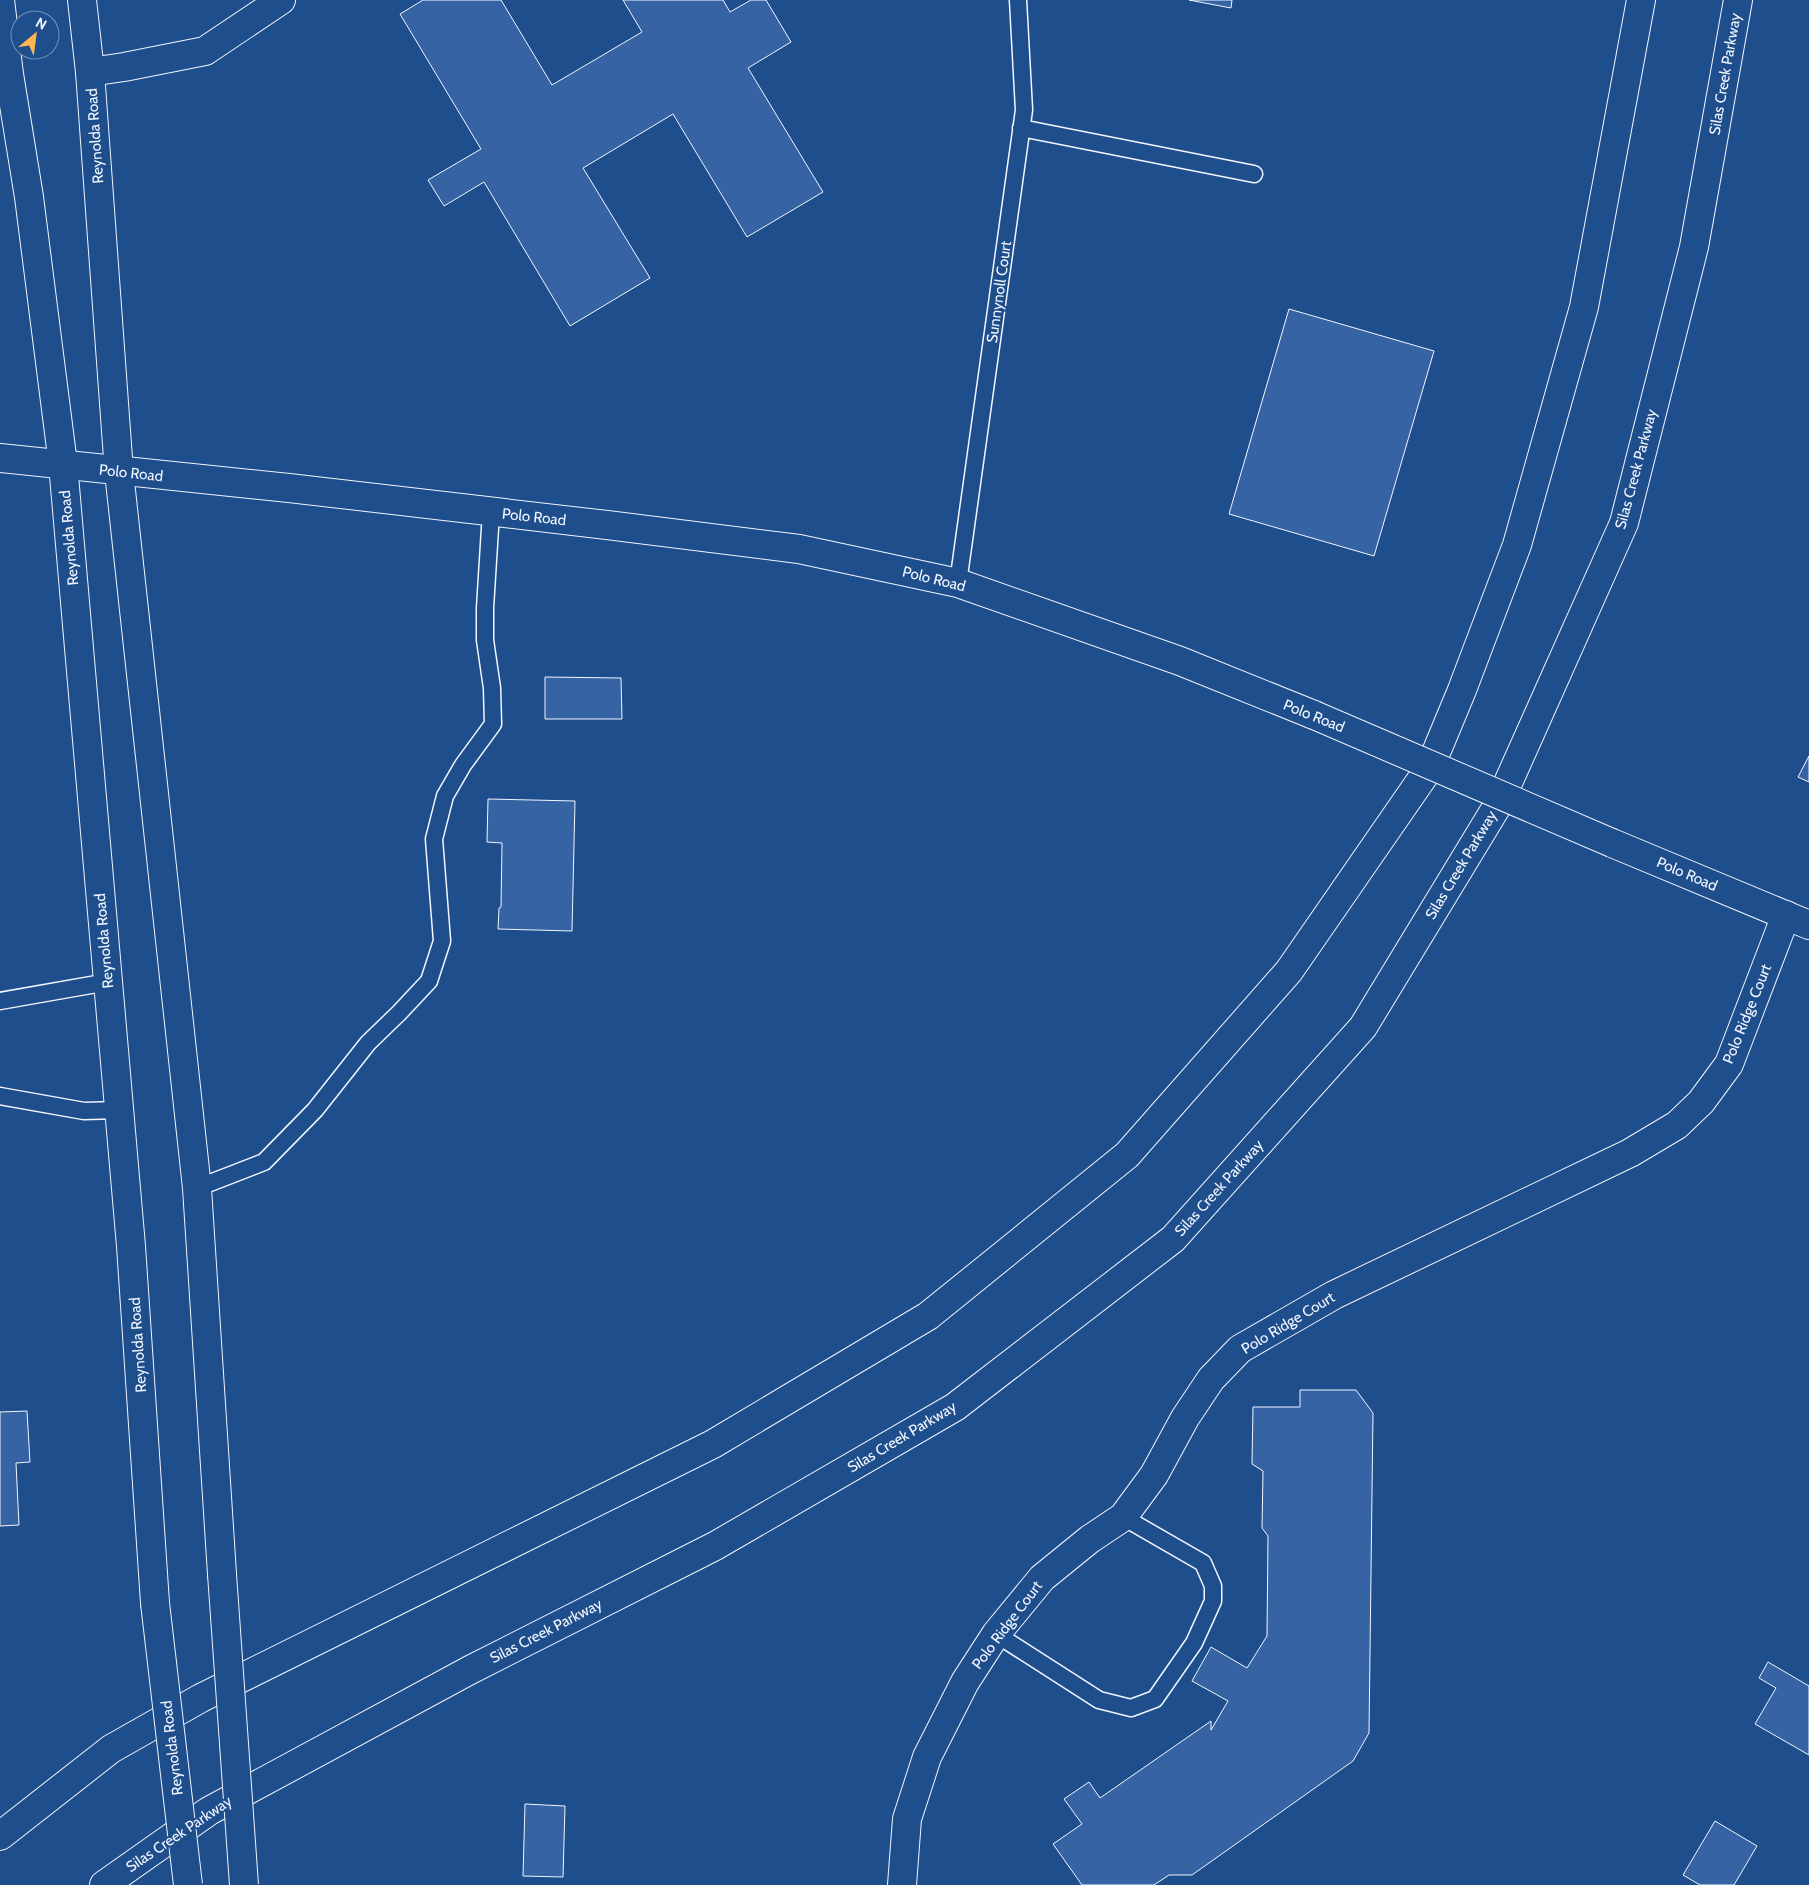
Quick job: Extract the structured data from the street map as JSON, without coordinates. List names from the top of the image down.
{
  "streets": {
    "main road": [
      "Silas Creek Parkway",
      "Reynolda Road",
      "Polo Road",
      "Polo Ridge Court"
    ],
    "lane": ["Sunnynoll Court"]
  },
  "crossings": [
    ["Reynolda Road", "Polo Road"],
    ["Sunnynoll Court", "Polo Road"],
    ["Polo Road", "Polo Ridge Court"]
  ],
  "north": "top right"
}
